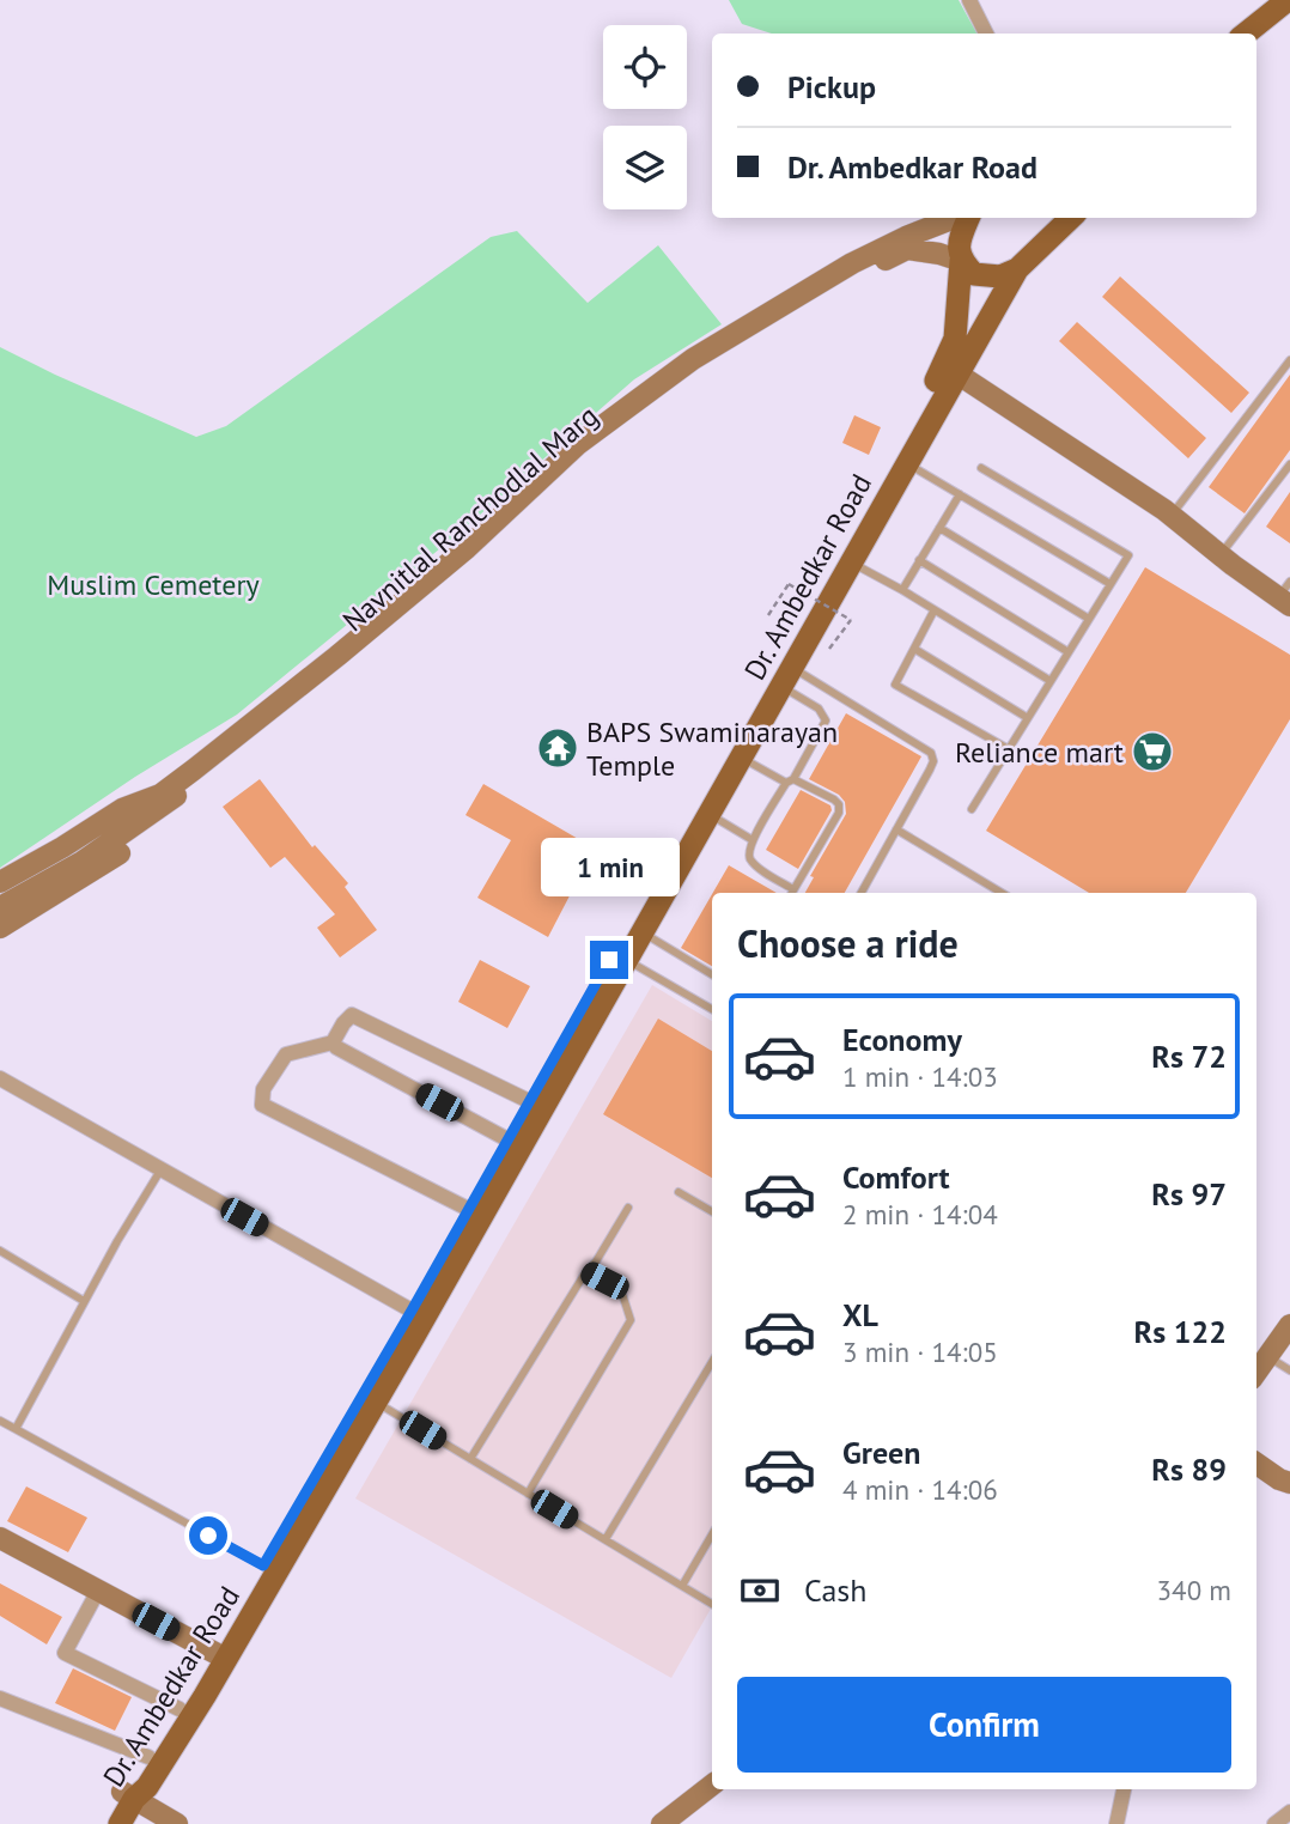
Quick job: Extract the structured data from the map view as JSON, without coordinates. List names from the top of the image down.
{
  "streets": {
    "main road": ["Navnitlal Ranchodlal Marg", "Dr. Ambedkar Road"]
  },
  "crossings": [
    ["Navnitlal Ranchodlal Marg", "Dr. Ambedkar Road"]
  ],
  "parks": ["Muslim Cemetery"],
  "places": {
    "temple": ["BAPS Swaminarayan Temple"],
    "supermarket": ["Reliance mart"]
  },
  "page": {
    "banner": ["Pickup", "Dr. Ambedkar Road"],
    "bubble": "1 min",
    "heading": "Choose a ride",
    "list": [
      {
        "name": "Economy",
        "note": "1 min · 14:03",
        "value": "Rs 72"
      },
      {
        "name": "Comfort",
        "note": "2 min · 14:04",
        "value": "Rs 97"
      },
      {
        "name": "XL",
        "note": "3 min · 14:05",
        "value": "Rs 122"
      },
      {
        "name": "Green",
        "note": "4 min · 14:06",
        "value": "Rs 89"
      }
    ],
    "pay": ["Cash", "340 m"],
    "buttons": "Confirm"
  }
}
